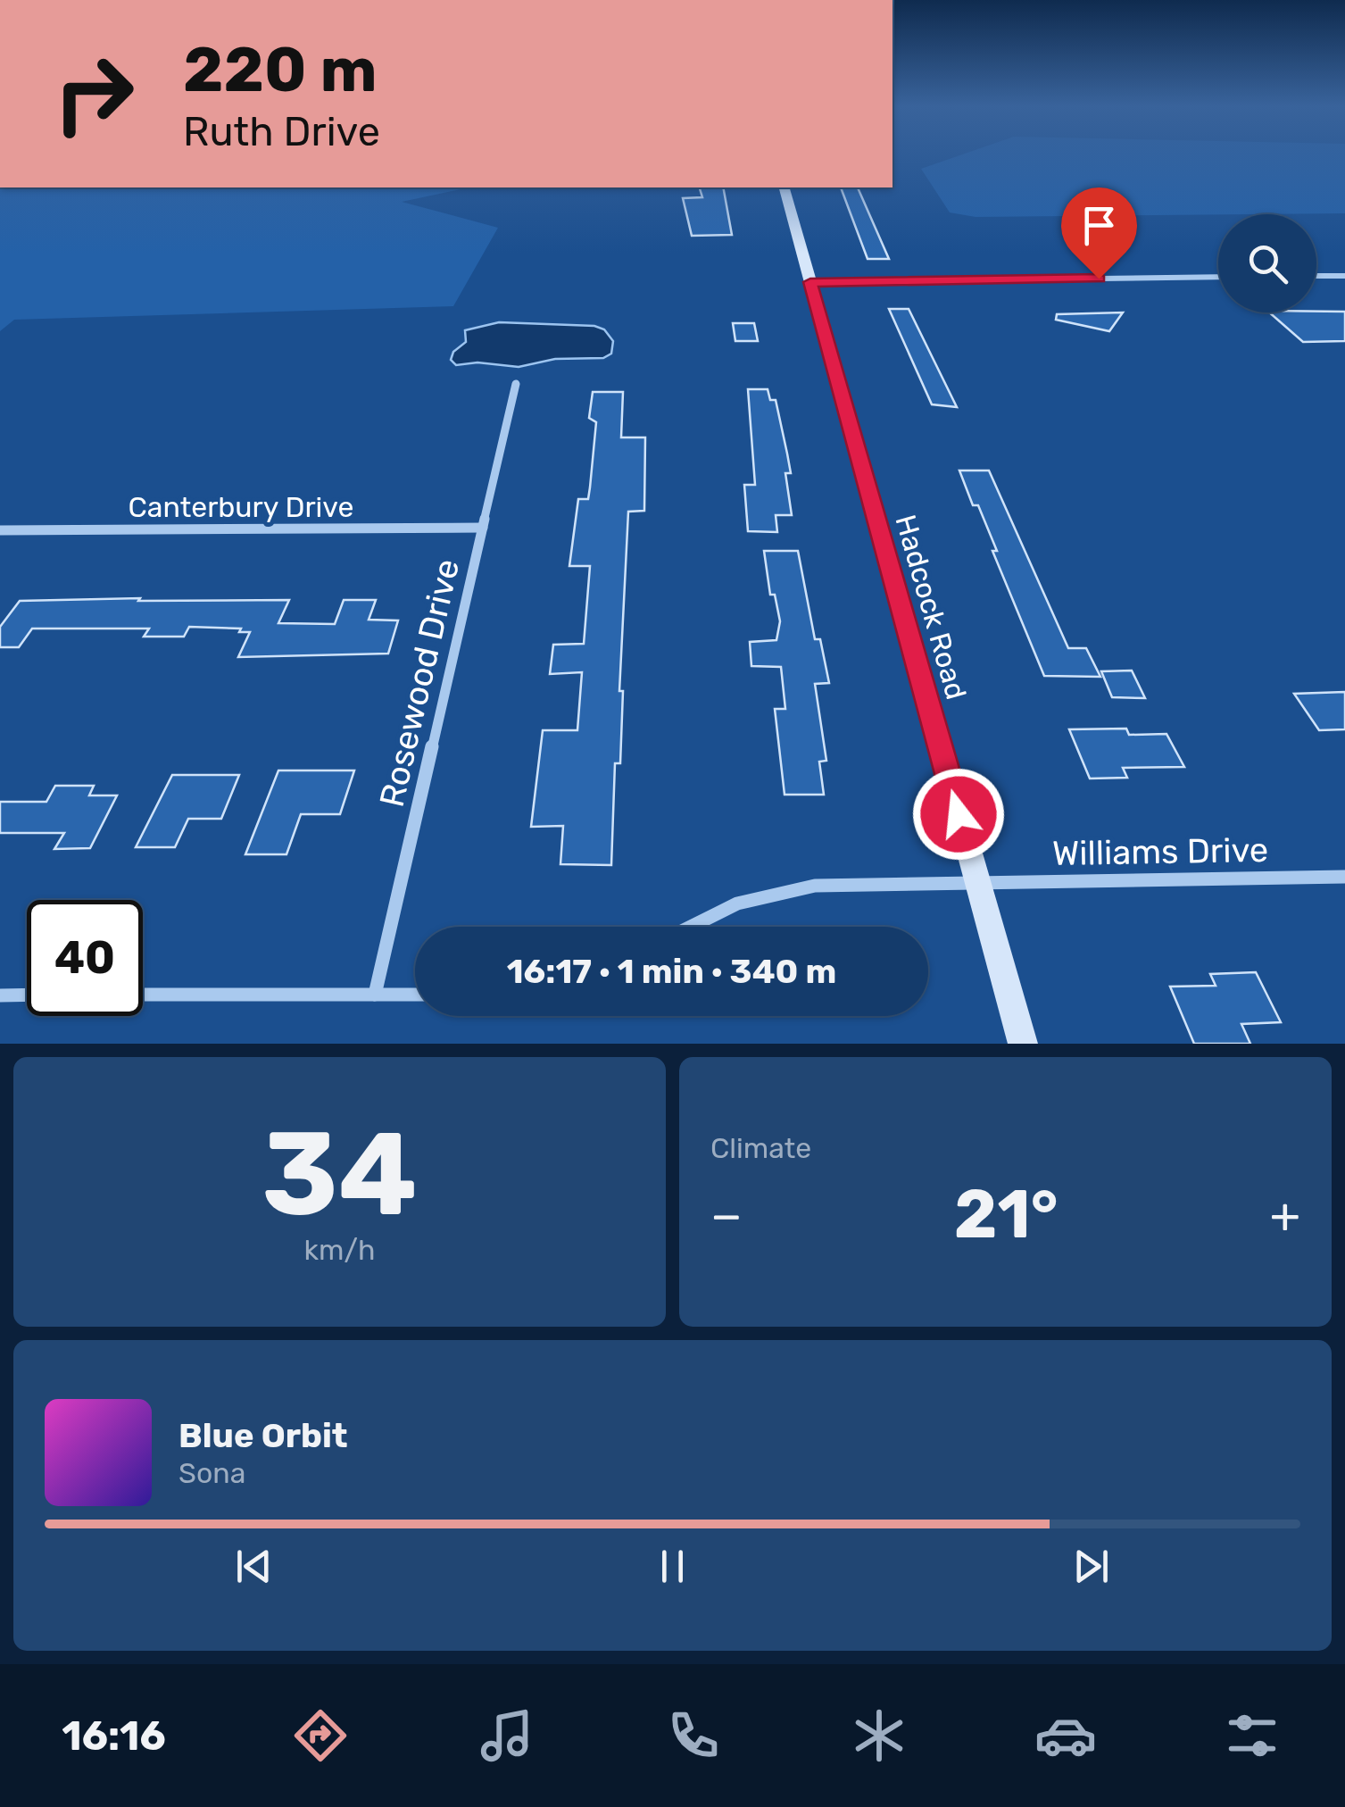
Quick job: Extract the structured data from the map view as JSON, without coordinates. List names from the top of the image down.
{
  "streets": {
    "street": [
      "Canterbury Drive",
      "Hadcock Road",
      "Rosewood Drive",
      "Williams Drive"
    ]
  },
  "crossings": [
    ["Canterbury Drive", "Rosewood Drive"],
    ["Hadcock Road", "Williams Drive"]
  ],
  "page": {
    "turn": ["220 m", "Ruth Drive"],
    "limit": "40",
    "trip": "16:17 · 1 min · 340 m",
    "tile": [
      ["34", "km/h"],
      "Climate"
    ],
    "heat": ["−", "21°", "+"],
    "song": ["Blue Orbit", "Sona"],
    "tabs": "16:16"
  }
}
